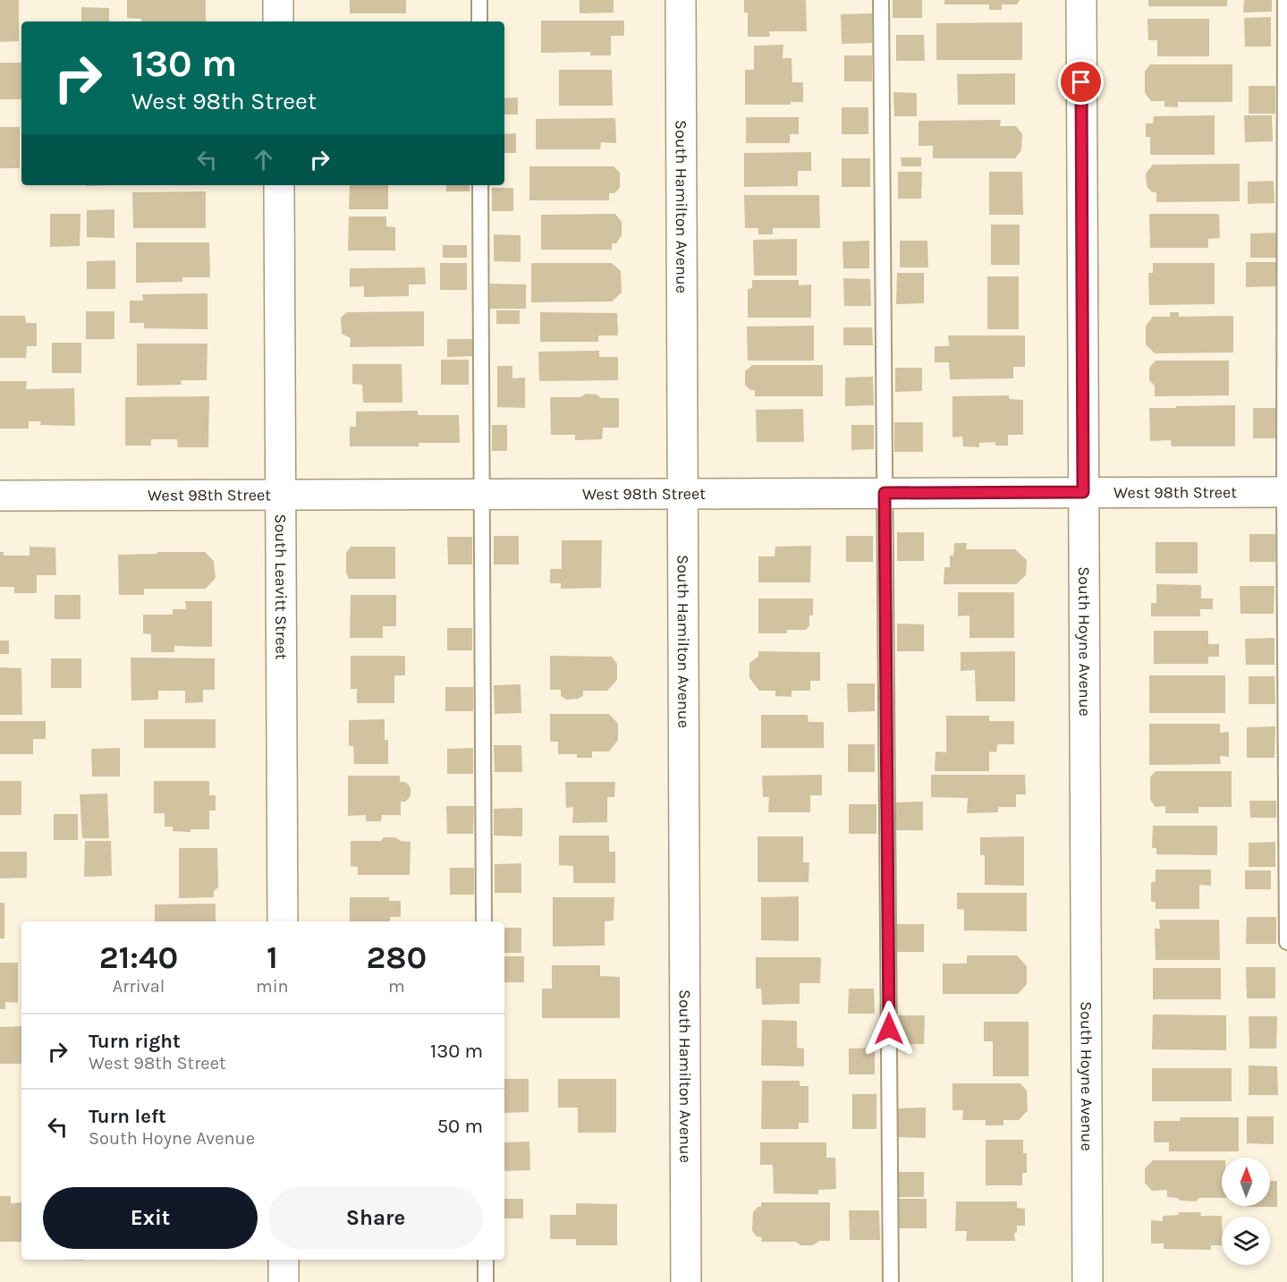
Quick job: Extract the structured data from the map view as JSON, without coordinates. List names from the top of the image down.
{
  "streets": {
    "street": [
      "South Hamilton Avenue",
      "West 98th Street",
      "South Leavitt Street",
      "South Hoyne Avenue"
    ]
  },
  "crossings": [
    ["South Hamilton Avenue", "West 98th Street"],
    ["West 98th Street", "South Leavitt Street"],
    ["West 98th Street", "South Hoyne Avenue"]
  ],
  "north": "top",
  "page": {
    "turn": ["130 m", "West 98th Street"],
    "eta": [
      "21:40",
      "Arrival",
      "1",
      "min",
      "280",
      "m"
    ],
    "list": [
      {
        "name": "Turn right",
        "note": "West 98th Street",
        "value": "130 m"
      },
      {
        "name": "Turn left",
        "note": "South Hoyne Avenue",
        "value": "50 m"
      }
    ],
    "buttons": ["Exit", "Share"]
  }
}
